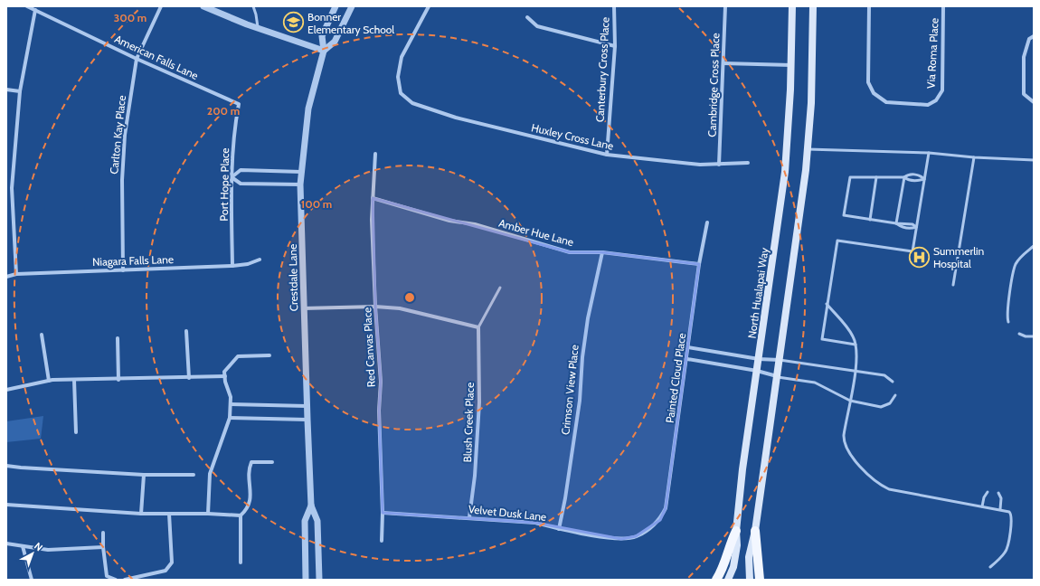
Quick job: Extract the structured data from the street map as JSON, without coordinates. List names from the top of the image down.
{
  "streets": {
    "main road": ["North Hualapai Way"],
    "street": [
      "Via Roma Place",
      "American Falls Lane",
      "Canterbury Cross Place",
      "Cambridge Cross Place",
      "Carlton Kay Place",
      "Huxley Cross Lane",
      "Port Hope Place",
      "Amber Hue Lane",
      "Niagara Falls Lane",
      "Crestdale Lane",
      "Red Canvas Place",
      "Painted Cloud Place",
      "Crimson View Place",
      "Blush Creek Place",
      "Velvet Dusk Lane"
    ]
  },
  "crossings": [
    ["American Falls Lane", "Carlton Kay Place"],
    ["American Falls Lane", "Port Hope Place"],
    ["Canterbury Cross Place", "Huxley Cross Lane"],
    ["Cambridge Cross Place", "Huxley Cross Lane"],
    ["Carlton Kay Place", "Niagara Falls Lane"],
    ["Port Hope Place", "Niagara Falls Lane"],
    ["Amber Hue Lane", "Red Canvas Place"],
    ["Amber Hue Lane", "Painted Cloud Place"],
    ["Amber Hue Lane", "Crimson View Place"],
    ["Red Canvas Place", "Velvet Dusk Lane"],
    ["Painted Cloud Place", "Velvet Dusk Lane"],
    ["Crimson View Place", "Velvet Dusk Lane"],
    ["Blush Creek Place", "Velvet Dusk Lane"]
  ],
  "places": {
    "school or university": ["Bonner Elementary School"],
    "hospital": ["Summerlin Hospital"]
  },
  "north": "top right",
  "rings": ["300 m", "200 m", "100 m"]
}
